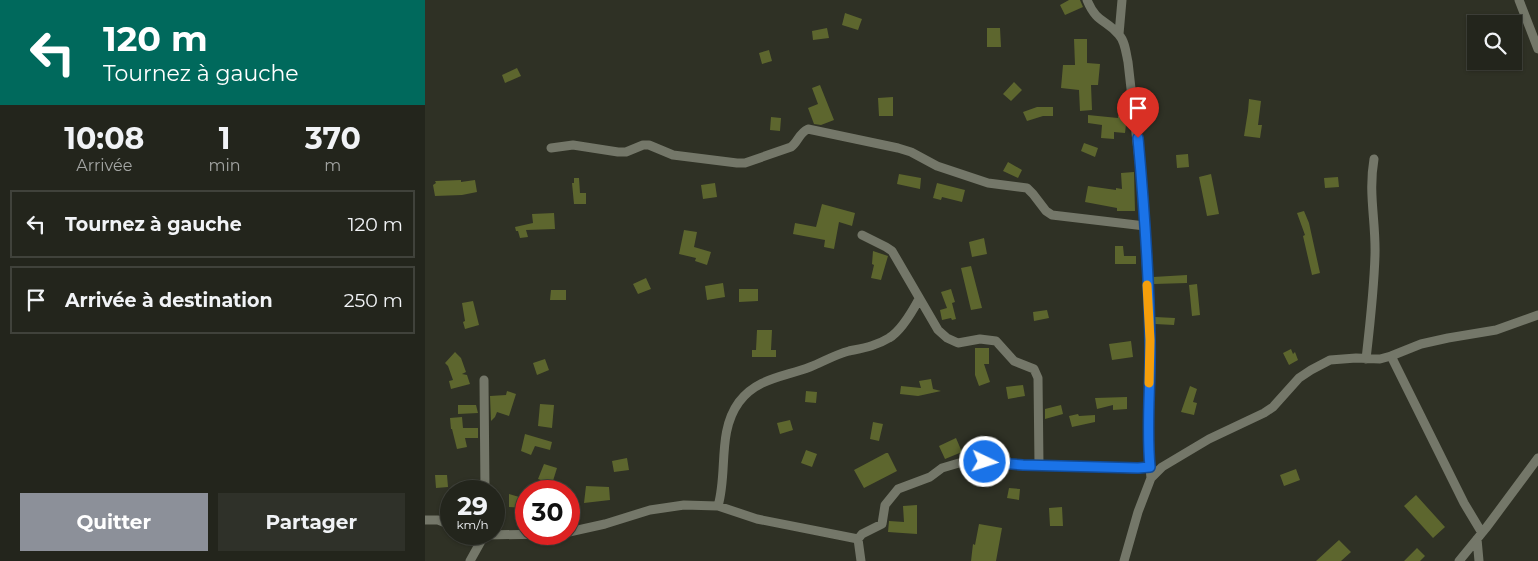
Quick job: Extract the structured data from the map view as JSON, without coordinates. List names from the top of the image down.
{
  "page": {
    "turn": ["120 m", "Tournez à gauche"],
    "eta": [
      "10:08",
      "Arrivée",
      "1",
      "min",
      "370",
      "m"
    ],
    "list": [
      {
        "name": "Tournez à gauche",
        "value": "120 m"
      },
      {
        "name": "Arrivée à destination",
        "value": "250 m"
      }
    ],
    "speed": "29 km/h",
    "limit": "30",
    "buttons": ["Quitter", "Partager"]
  }
}
